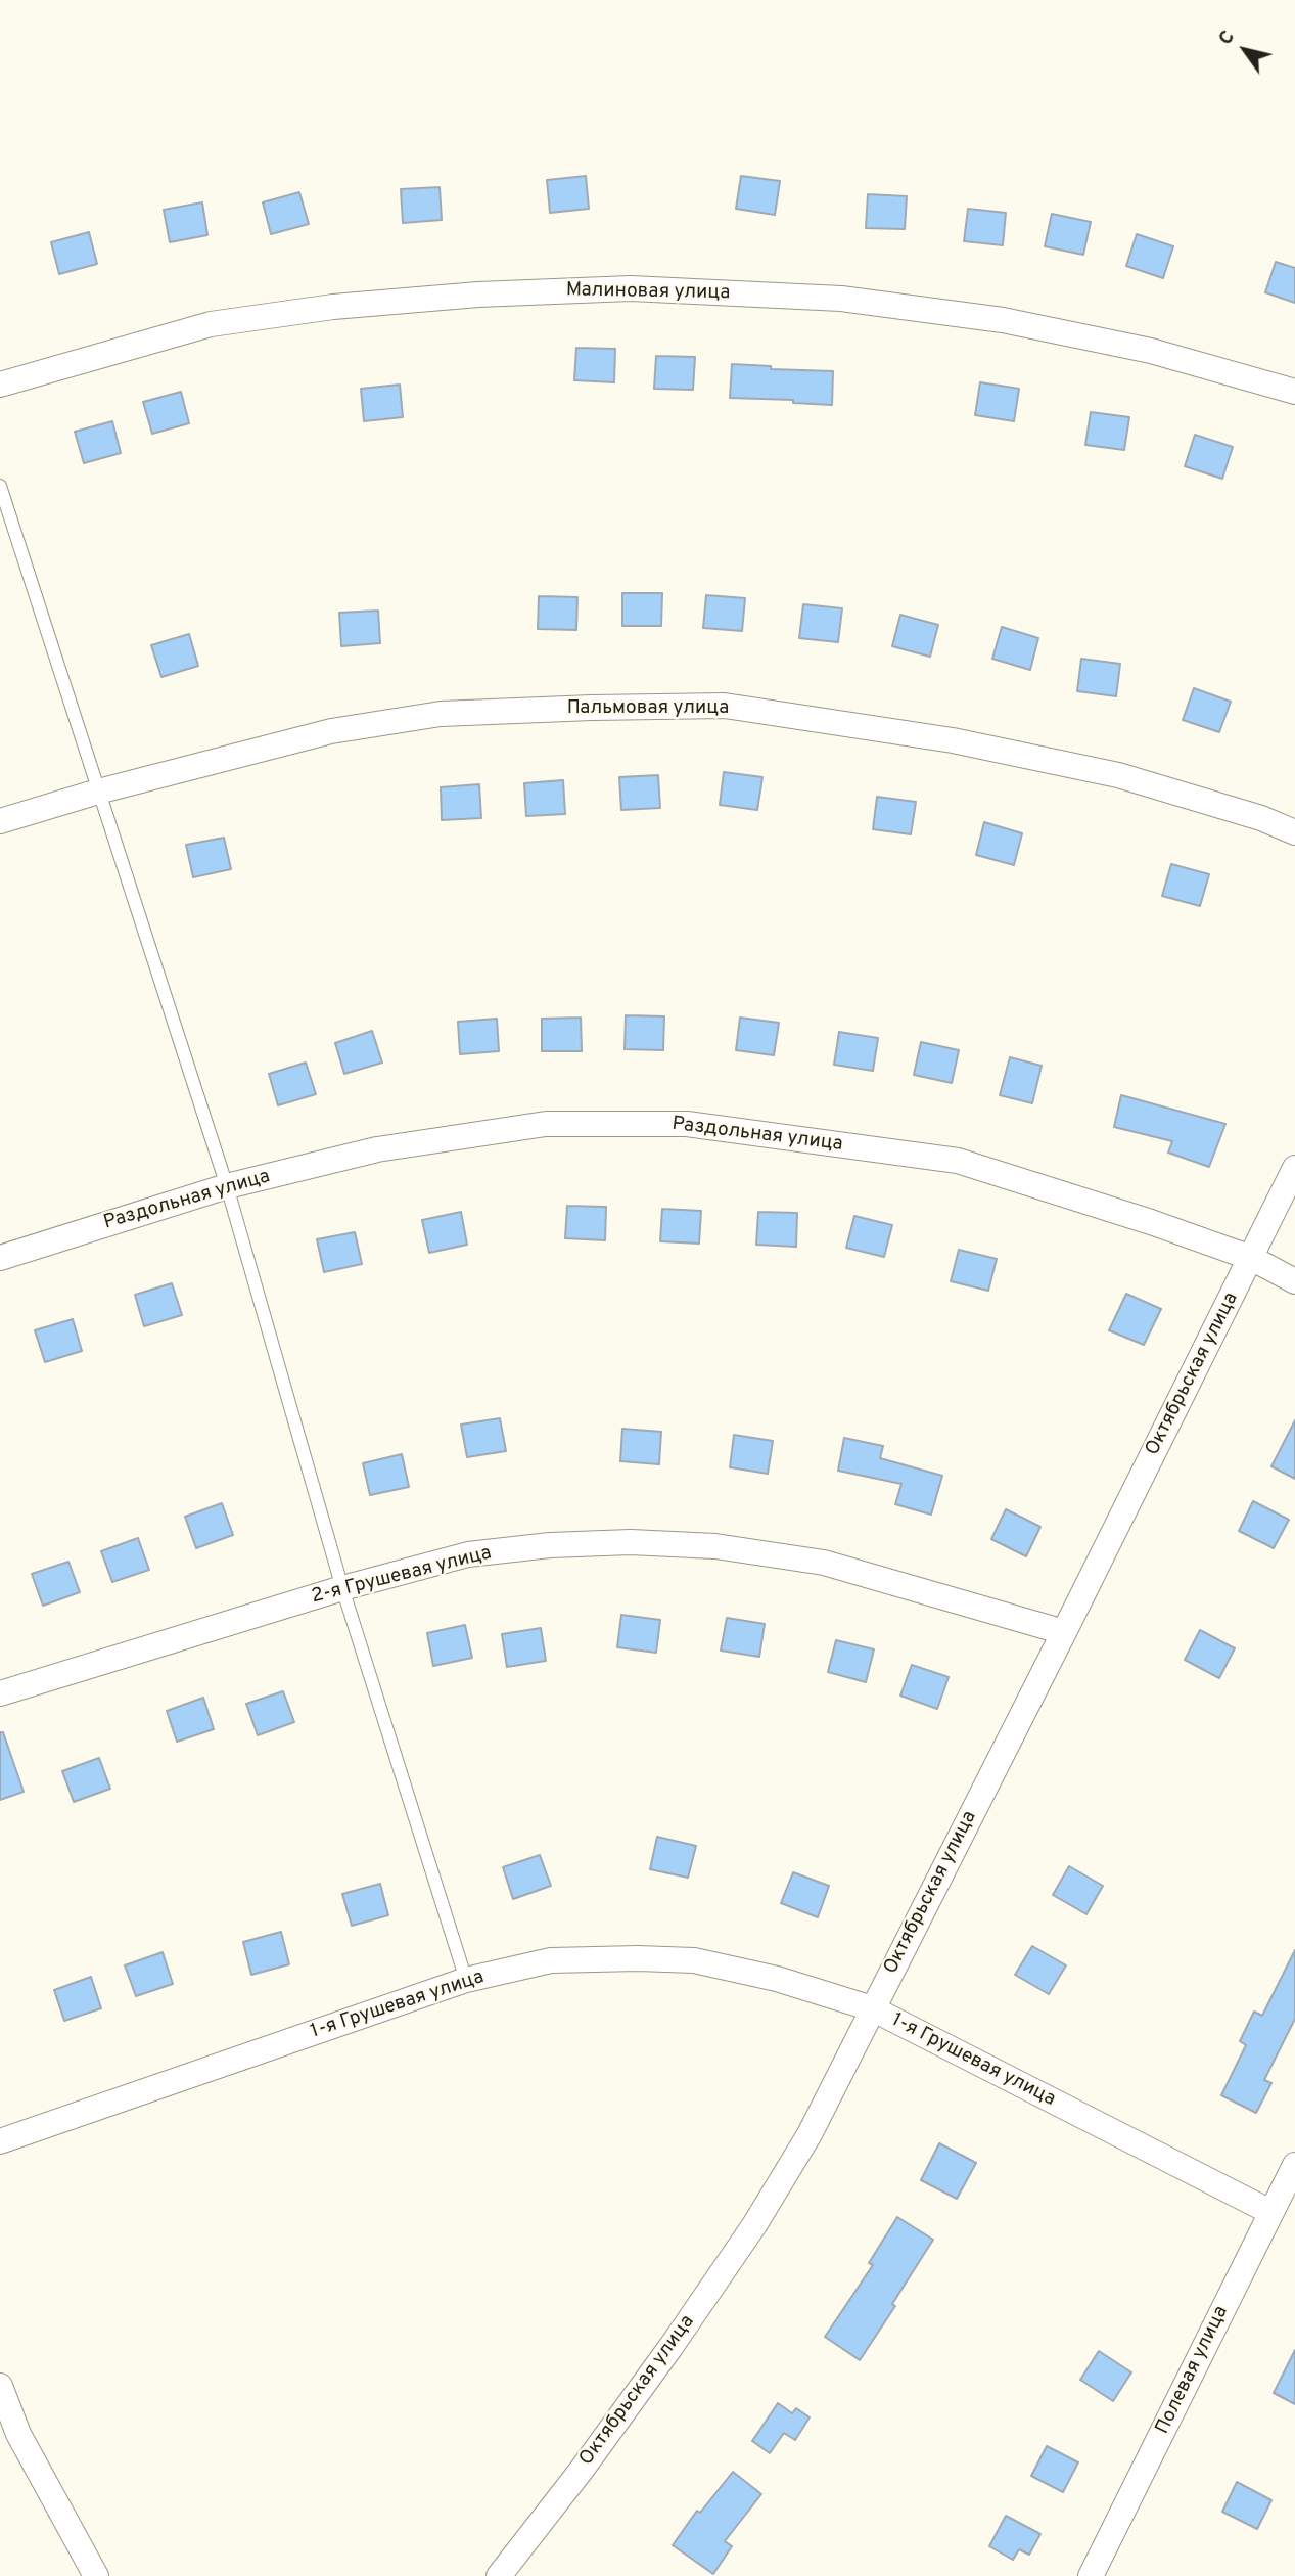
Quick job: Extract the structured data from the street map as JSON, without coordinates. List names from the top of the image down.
{
  "streets": {
    "street": [
      "Малиновая улица",
      "Пальмовая улица",
      "Раздольная улица",
      "Октябрьская улица",
      "2-я Грушевая улица",
      "1-я Грушевая улица",
      "Полевая улица"
    ]
  },
  "crossings": [
    ["Раздольная улица", "Октябрьская улица"],
    ["Октябрьская улица", "2-я Грушевая улица"],
    ["Октябрьская улица", "1-я Грушевая улица"],
    ["1-я Грушевая улица", "Полевая улица"]
  ],
  "north": "top left"
}
